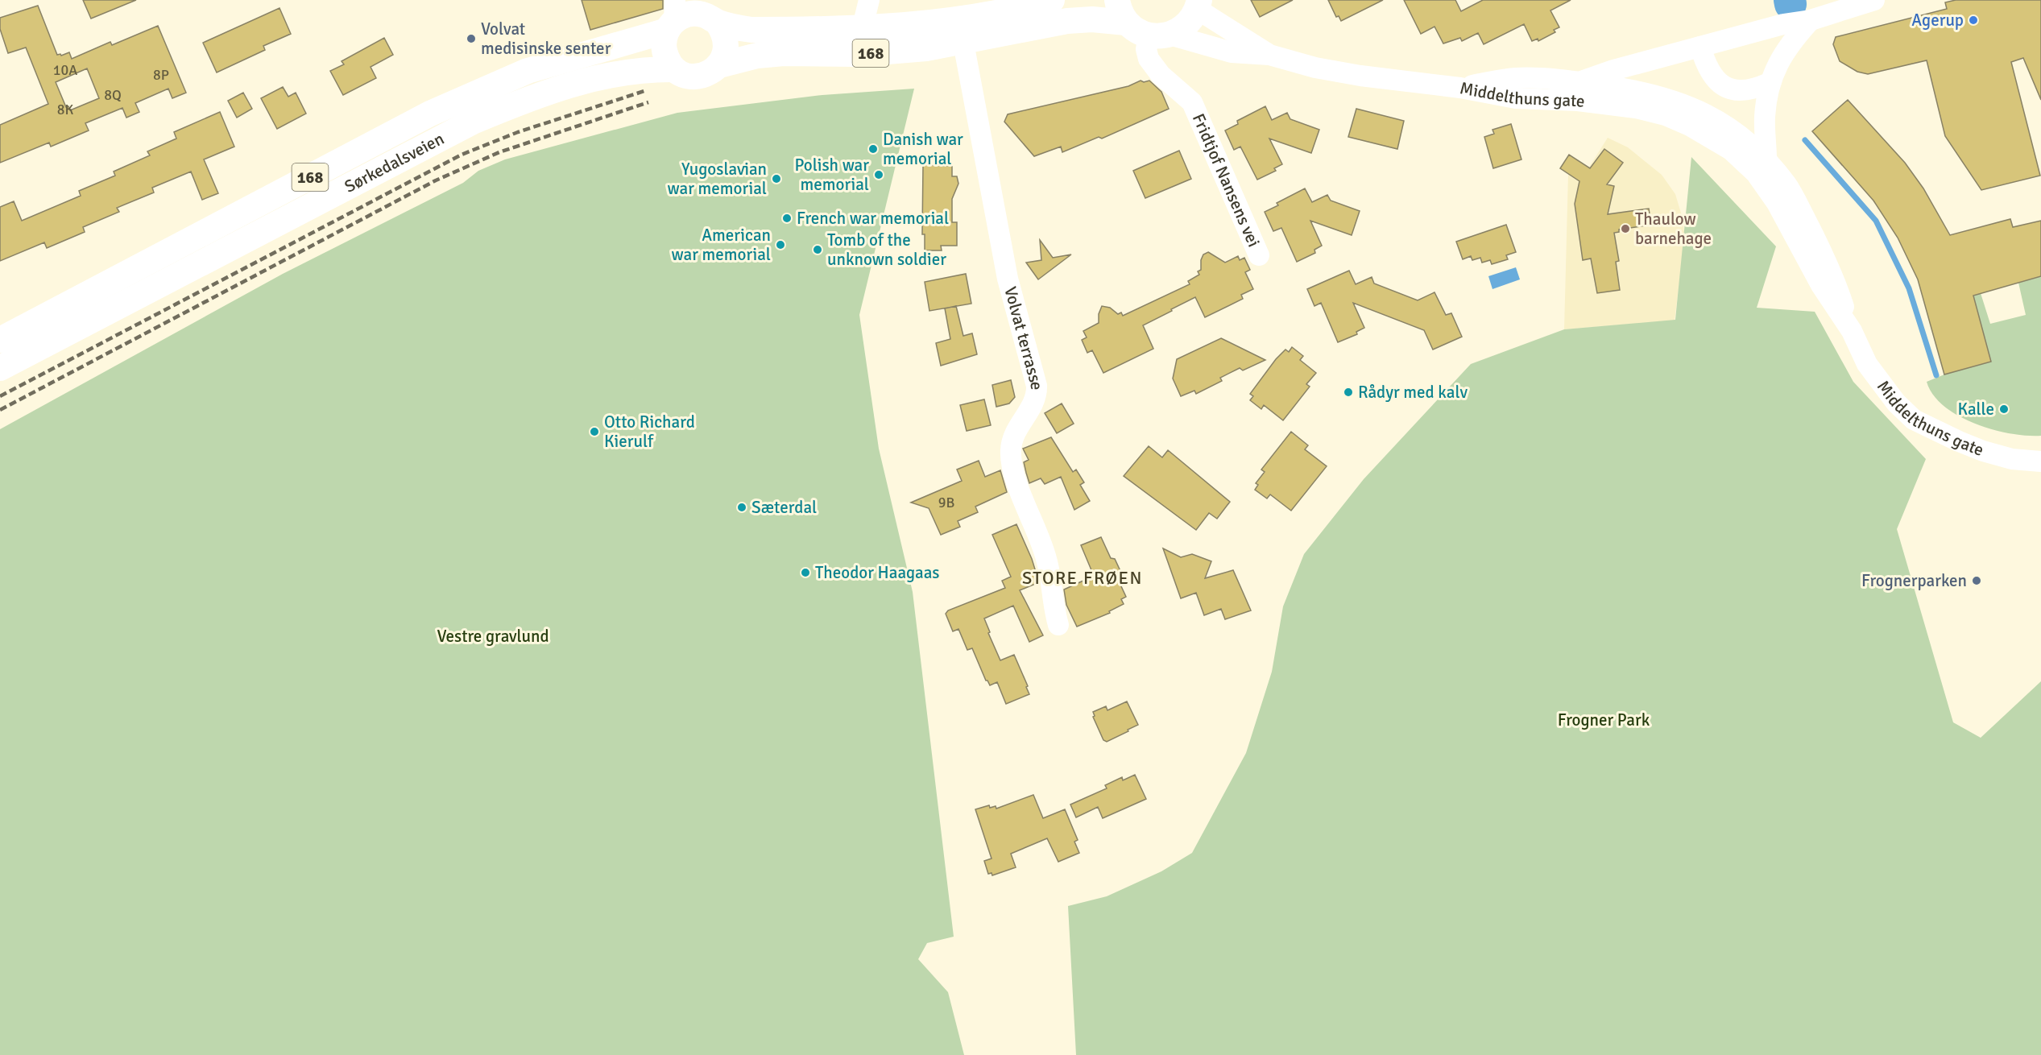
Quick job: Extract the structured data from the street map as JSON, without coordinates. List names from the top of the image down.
{
  "streets": {
    "main road": ["168", "Sørkedalsveien"],
    "street": ["Middelthuns gate", "Fridtjof Nansens vei", "Volvat terrasse"]
  },
  "crossings": [
    ["168", "Sørkedalsveien"],
    ["168", "Volvat terrasse"]
  ],
  "districts": ["STORE FRØEN"],
  "parks": ["Vestre gravlund", "Frogner Park"],
  "places": [
    "Agerup",
    "Volvat medisinske senter",
    "Danish war memorial",
    "Polish war memorial",
    "Yugoslavian war memorial",
    "French war memorial",
    "Thaulow barnehage",
    "American war memorial",
    "Tomb of the unknown soldier",
    "Rådyr med kalv",
    "Kalle",
    "Otto Richard Kierulf",
    "Sæterdal",
    "Theodor Haagaas",
    "Frognerparken"
  ],
  "house_numbers": [
    "10A",
    "8P",
    "8Q",
    "8K",
    "9B"
  ]
}
